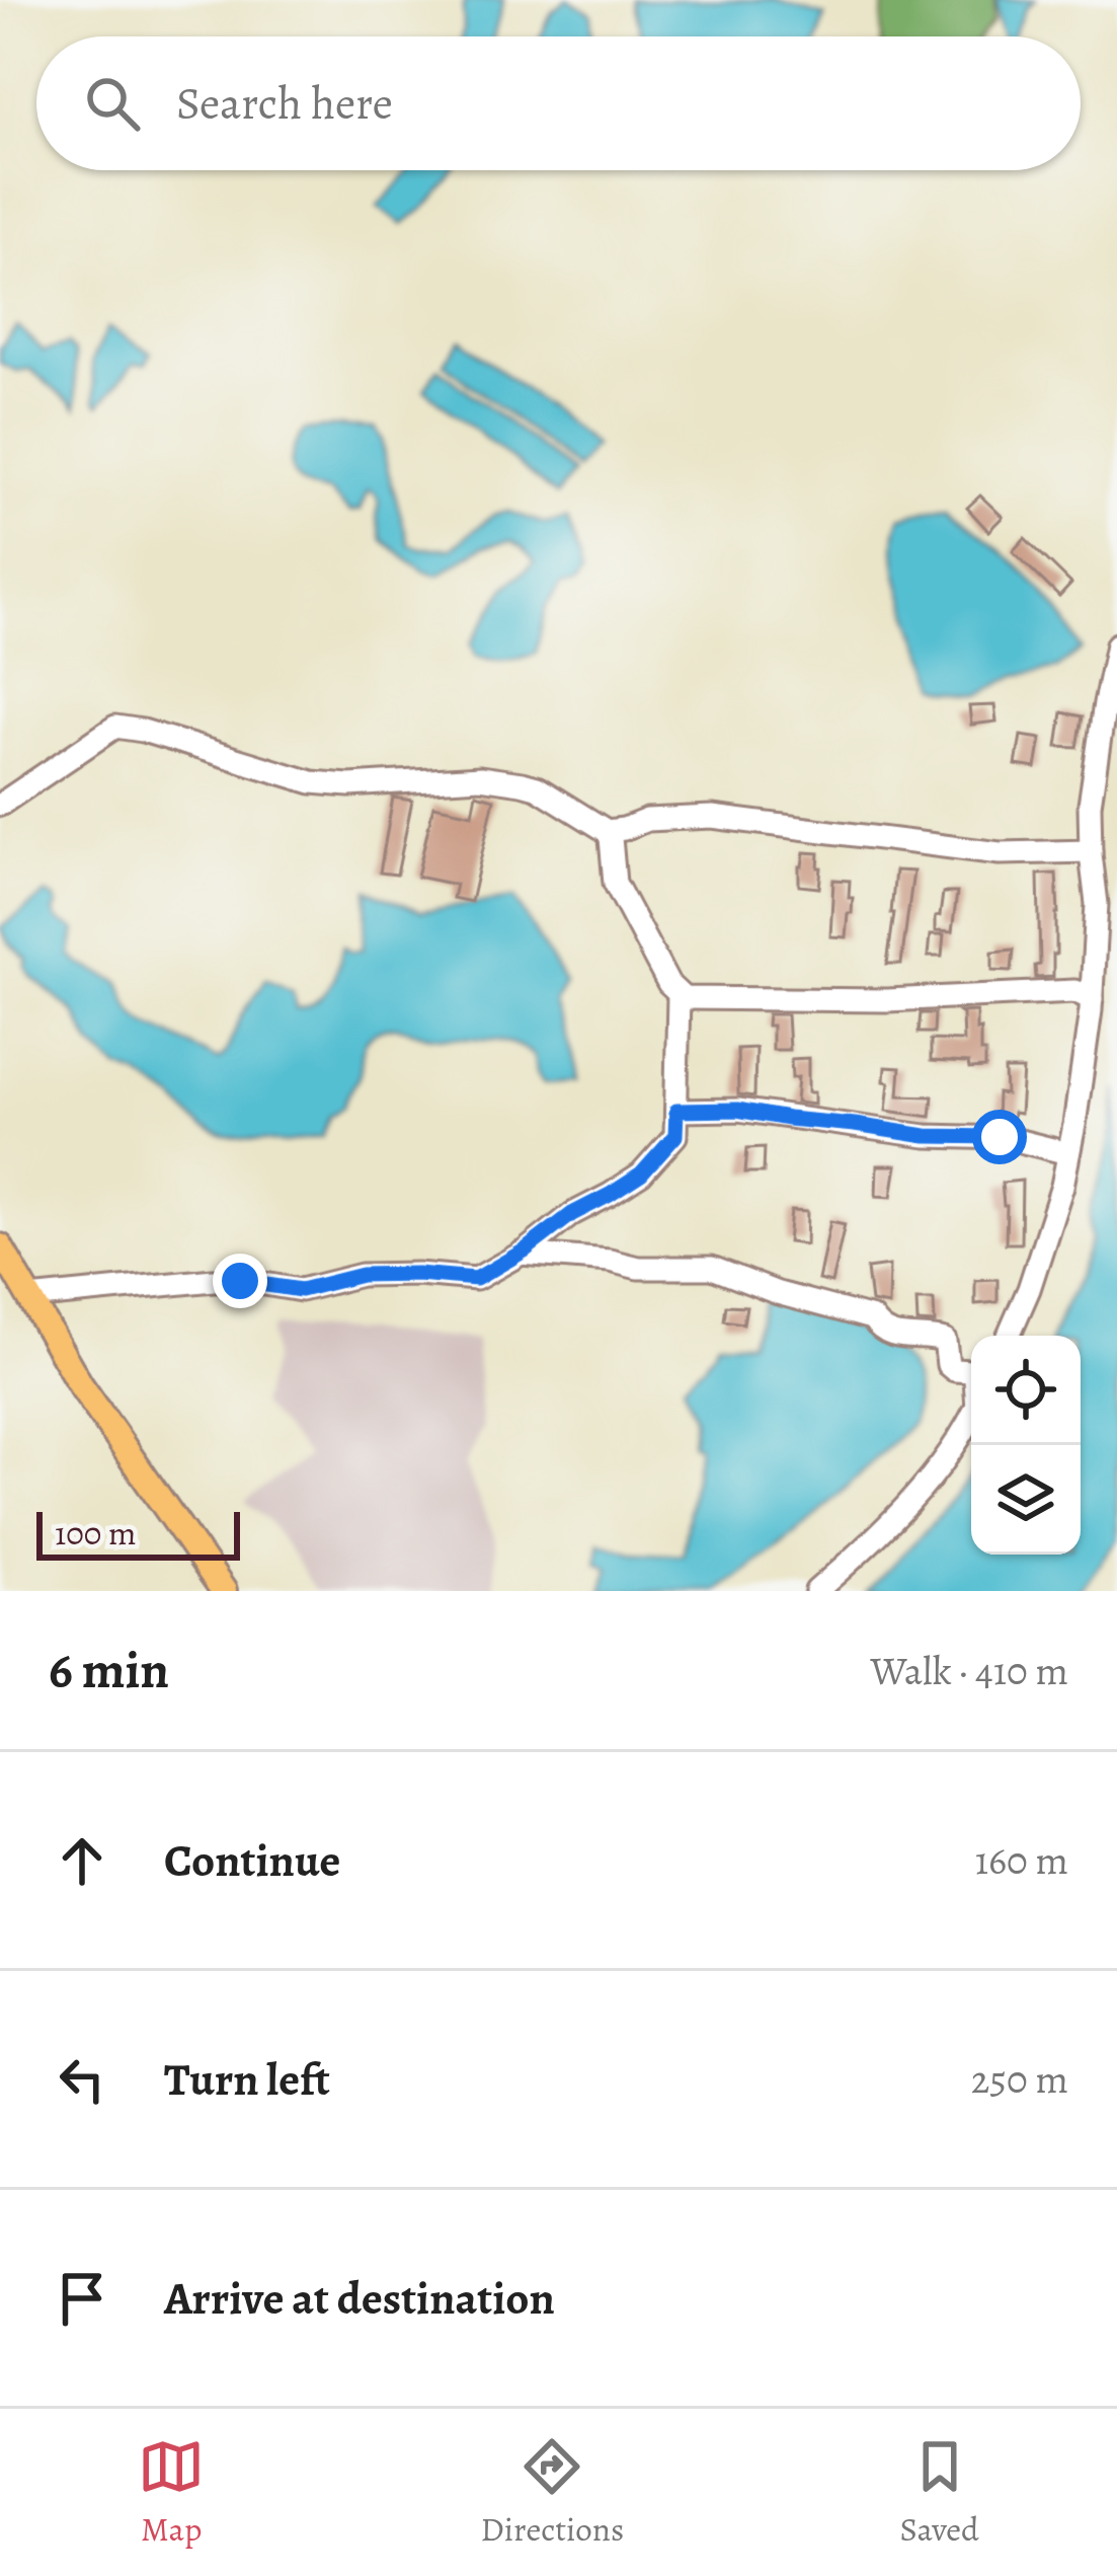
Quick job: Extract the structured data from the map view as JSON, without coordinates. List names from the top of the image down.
{
  "scale_bar": "100 m",
  "page": {
    "search": "Search here",
    "scale": "100 m",
    "heading": ["6 min", "Walk · 410 m"],
    "list": [
      ["Continue", "160 m"],
      ["Turn left", "250 m"],
      "Arrive at destination"
    ],
    "nav": ["Map", "Directions", "Saved"]
  }
}
